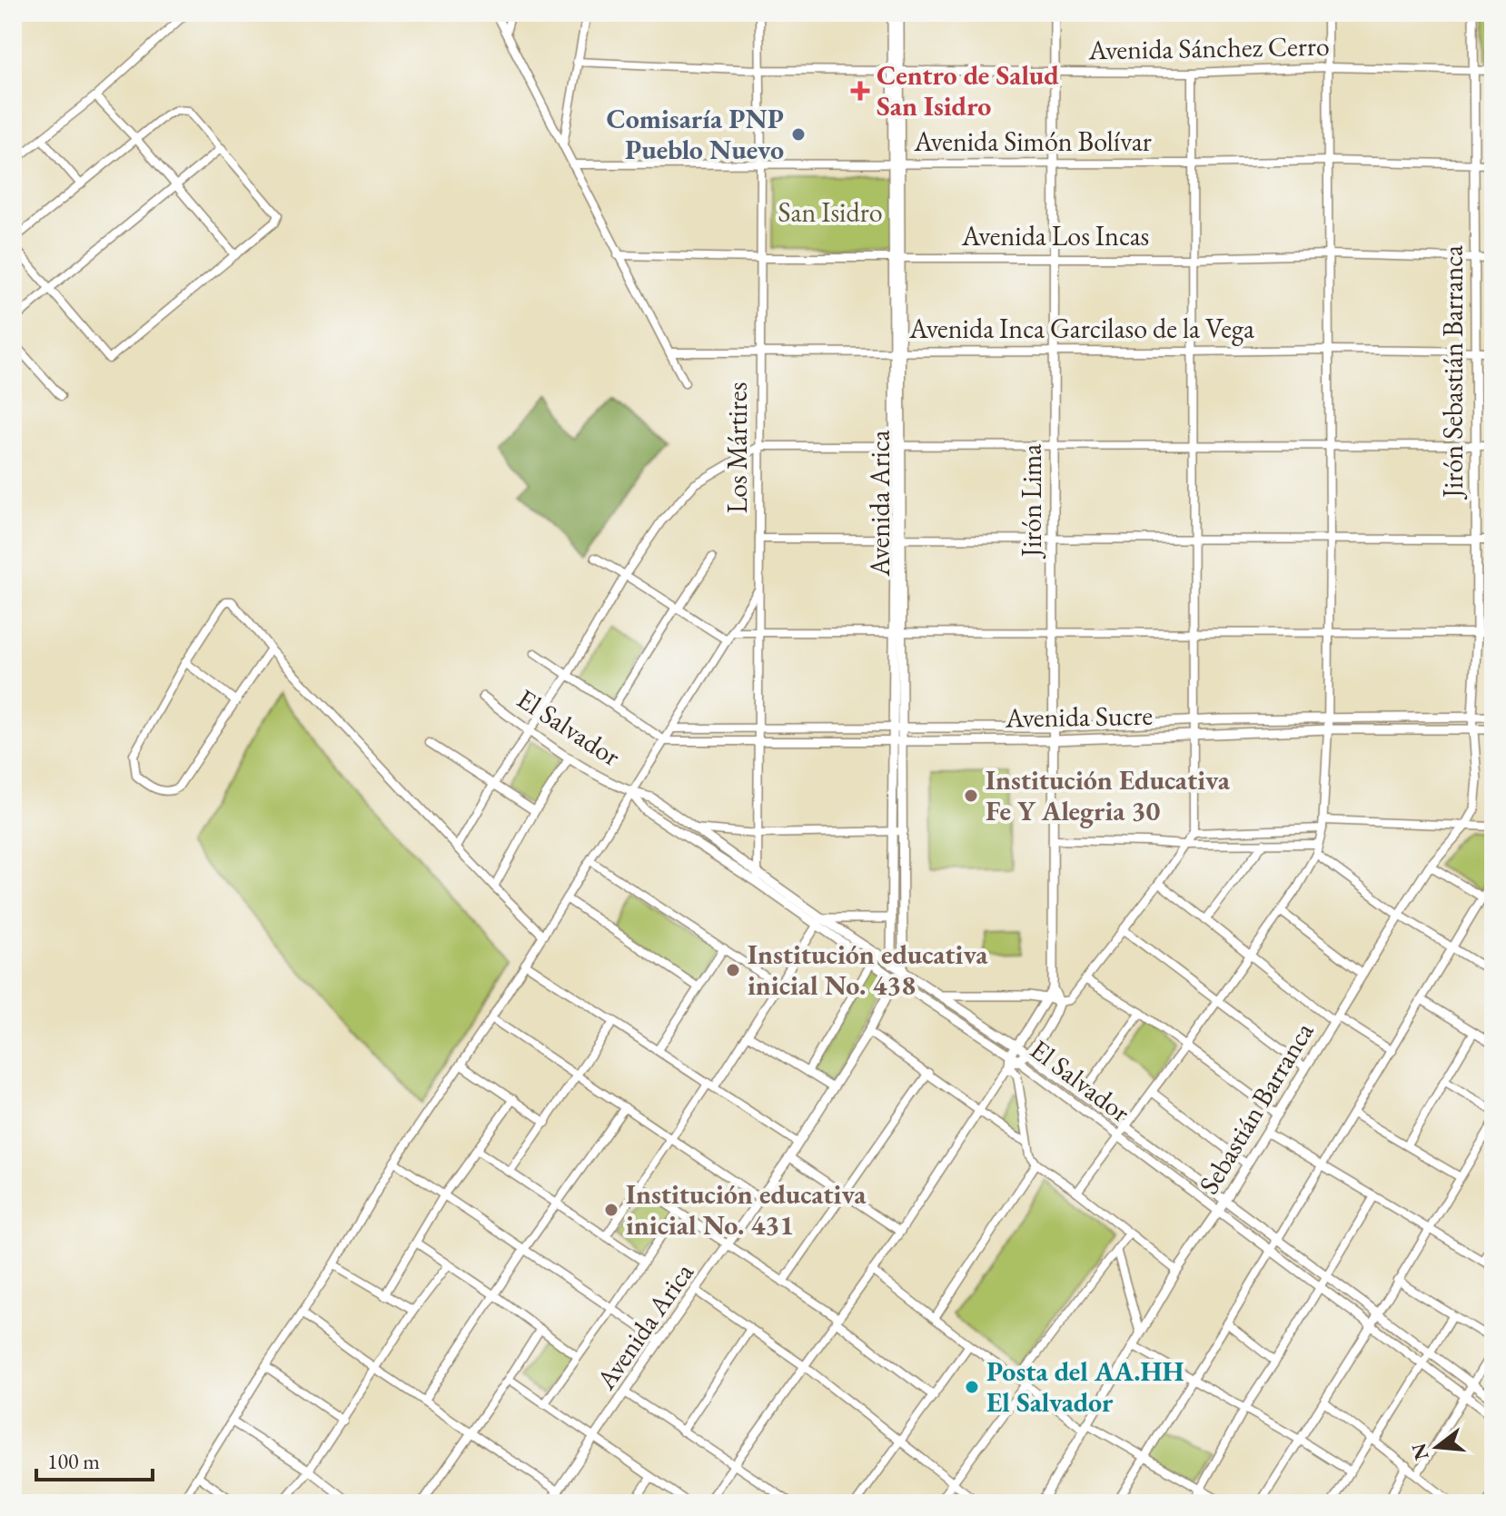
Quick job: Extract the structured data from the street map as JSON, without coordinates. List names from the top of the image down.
{
  "streets": {
    "street": [
      "Avenida Sánchez Cerro",
      "Avenida Simón Bolívar",
      "Avenida Los Incas",
      "Avenida Inca Garcilaso de la Vega",
      "Jirón Sebastián Barranca",
      "Los Mártires",
      "Jirón Lima",
      "Avenida Arica",
      "Avenida Sucre",
      "El Salvador",
      "Sebastián Barranca"
    ]
  },
  "crossings": [
    ["Avenida Sánchez Cerro", "Jirón Sebastián Barranca"],
    ["Avenida Sánchez Cerro", "Los Mártires"],
    ["Avenida Sánchez Cerro", "Jirón Lima"],
    ["Avenida Sánchez Cerro", "Avenida Arica"],
    ["Avenida Simón Bolívar", "Jirón Sebastián Barranca"],
    ["Avenida Simón Bolívar", "Los Mártires"],
    ["Avenida Simón Bolívar", "Jirón Lima"],
    ["Avenida Simón Bolívar", "Avenida Arica"],
    ["Avenida Los Incas", "Jirón Sebastián Barranca"],
    ["Avenida Los Incas", "Los Mártires"],
    ["Avenida Los Incas", "Jirón Lima"],
    ["Avenida Los Incas", "Avenida Arica"],
    ["Avenida Inca Garcilaso de la Vega", "Jirón Sebastián Barranca"],
    ["Avenida Inca Garcilaso de la Vega", "Los Mártires"],
    ["Avenida Inca Garcilaso de la Vega", "Jirón Lima"],
    ["Avenida Inca Garcilaso de la Vega", "Avenida Arica"],
    ["Jirón Sebastián Barranca", "Avenida Sucre"],
    ["Jirón Sebastián Barranca", "Sebastián Barranca"],
    ["Los Mártires", "Avenida Sucre"],
    ["Los Mártires", "El Salvador"],
    ["Jirón Lima", "Avenida Sucre"],
    ["Avenida Arica", "Avenida Sucre"],
    ["Avenida Arica", "El Salvador"],
    ["Avenida Sucre", "Sebastián Barranca"],
    ["El Salvador", "Sebastián Barranca"]
  ],
  "parks": ["San Isidro"],
  "places": {
    "health": ["Centro de Salud San Isidro"],
    "other": [
      "Comisaría PNP Pueblo Nuevo",
      "Institución Educativa Fe Y Alegria 30",
      "Institución educativa inicial No. 438",
      "Institución educativa inicial No. 431",
      "Posta del AA.HH El Salvador"
    ]
  },
  "scale_bar": "100 m",
  "north": "left"
}
